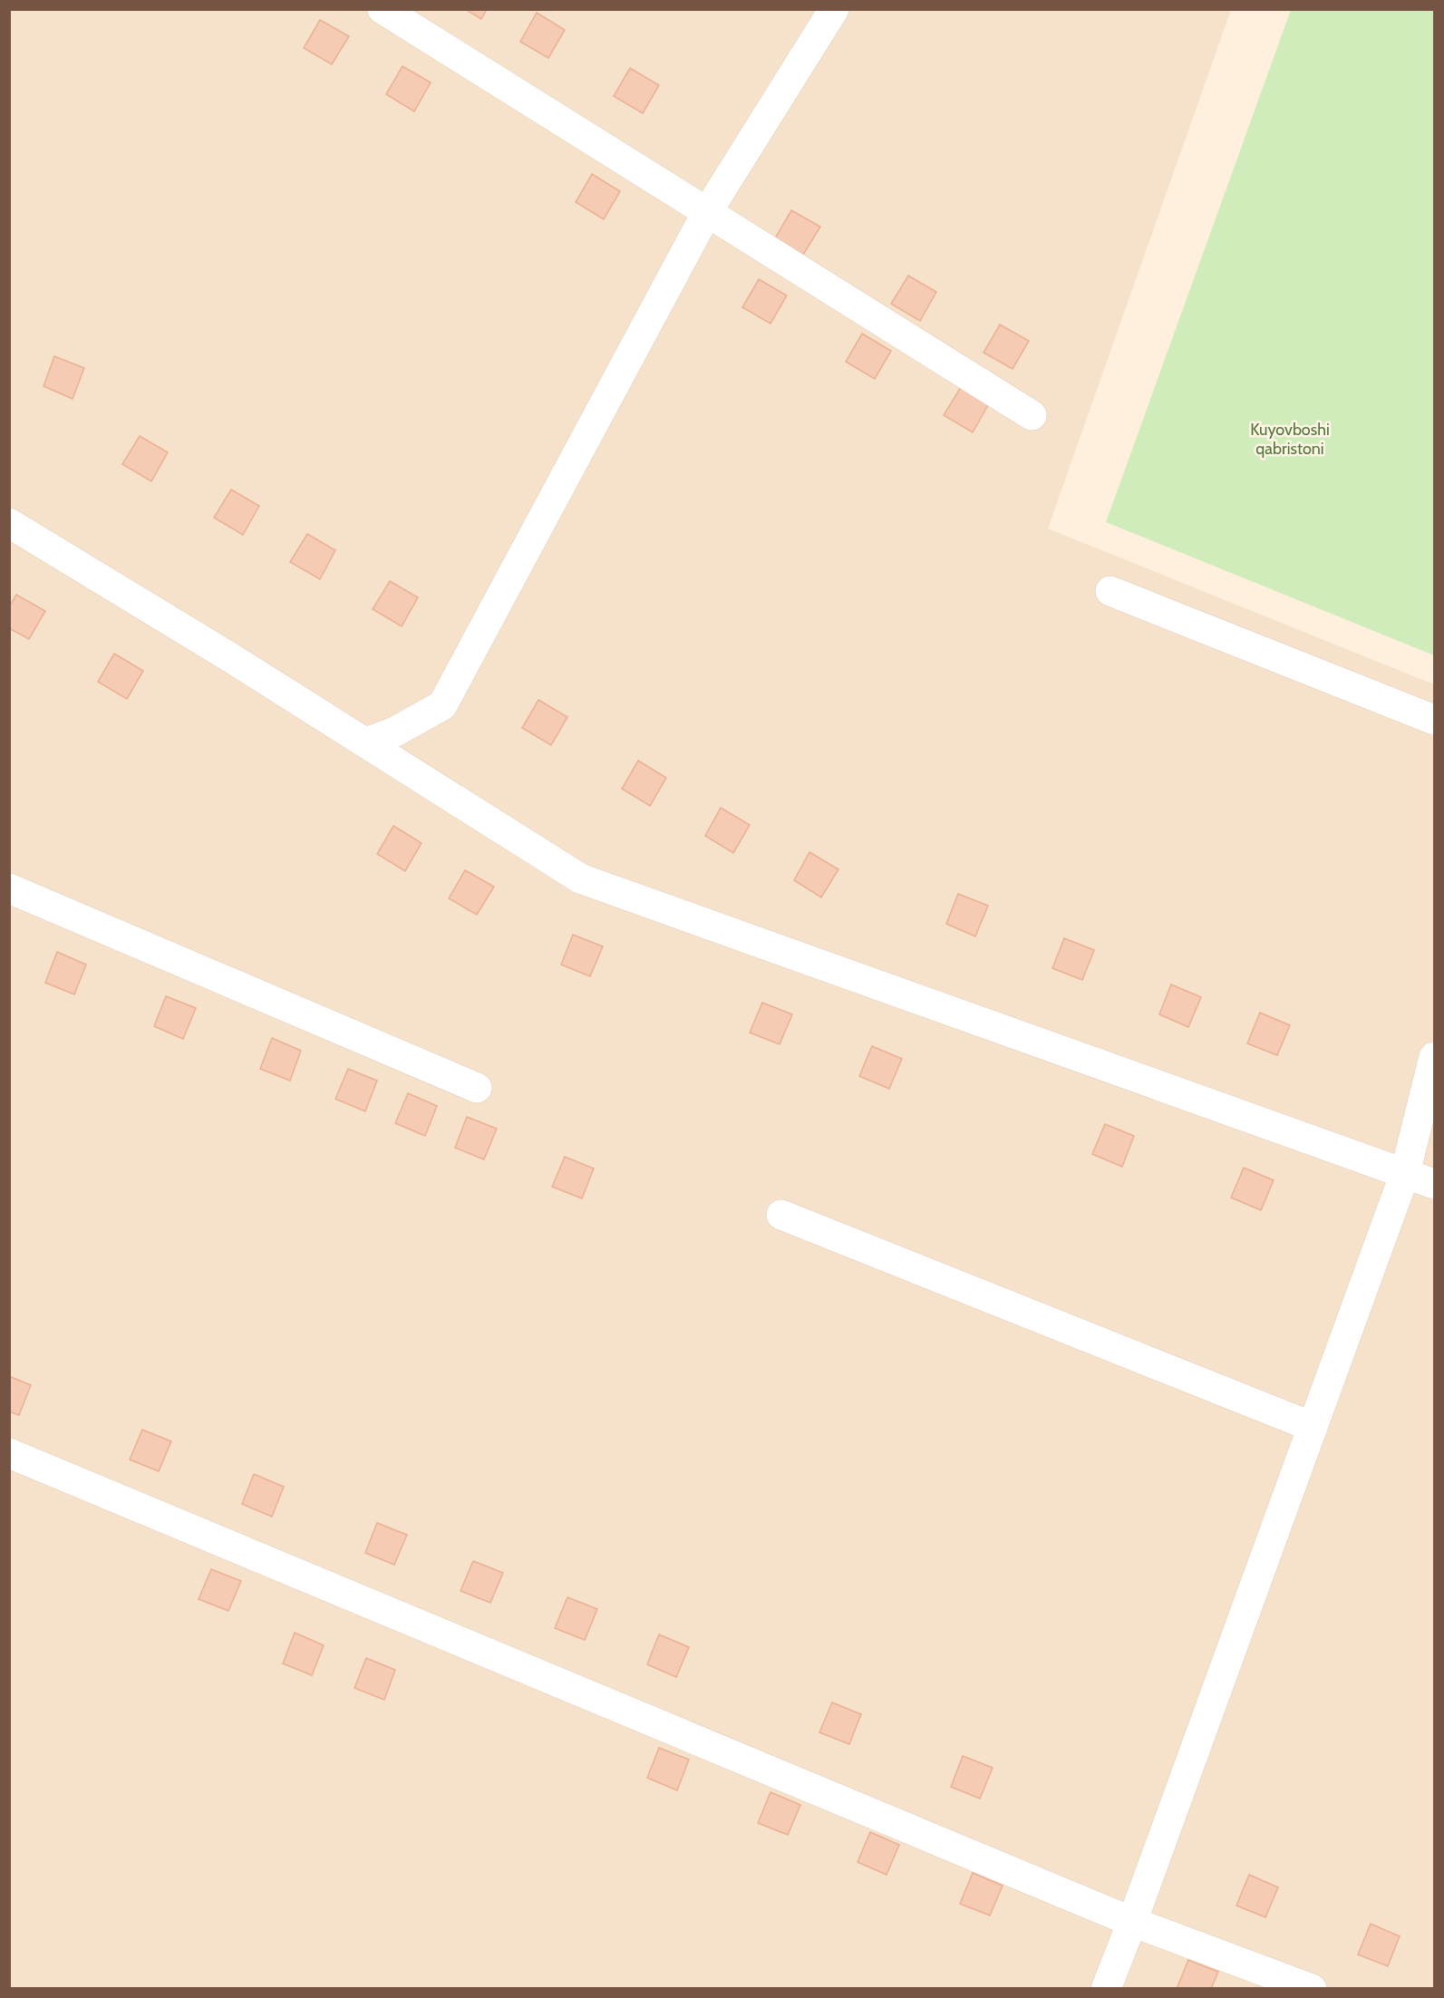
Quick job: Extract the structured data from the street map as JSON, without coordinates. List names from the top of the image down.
{
  "parks": ["Kuyovboshi qabristoni"]
}
